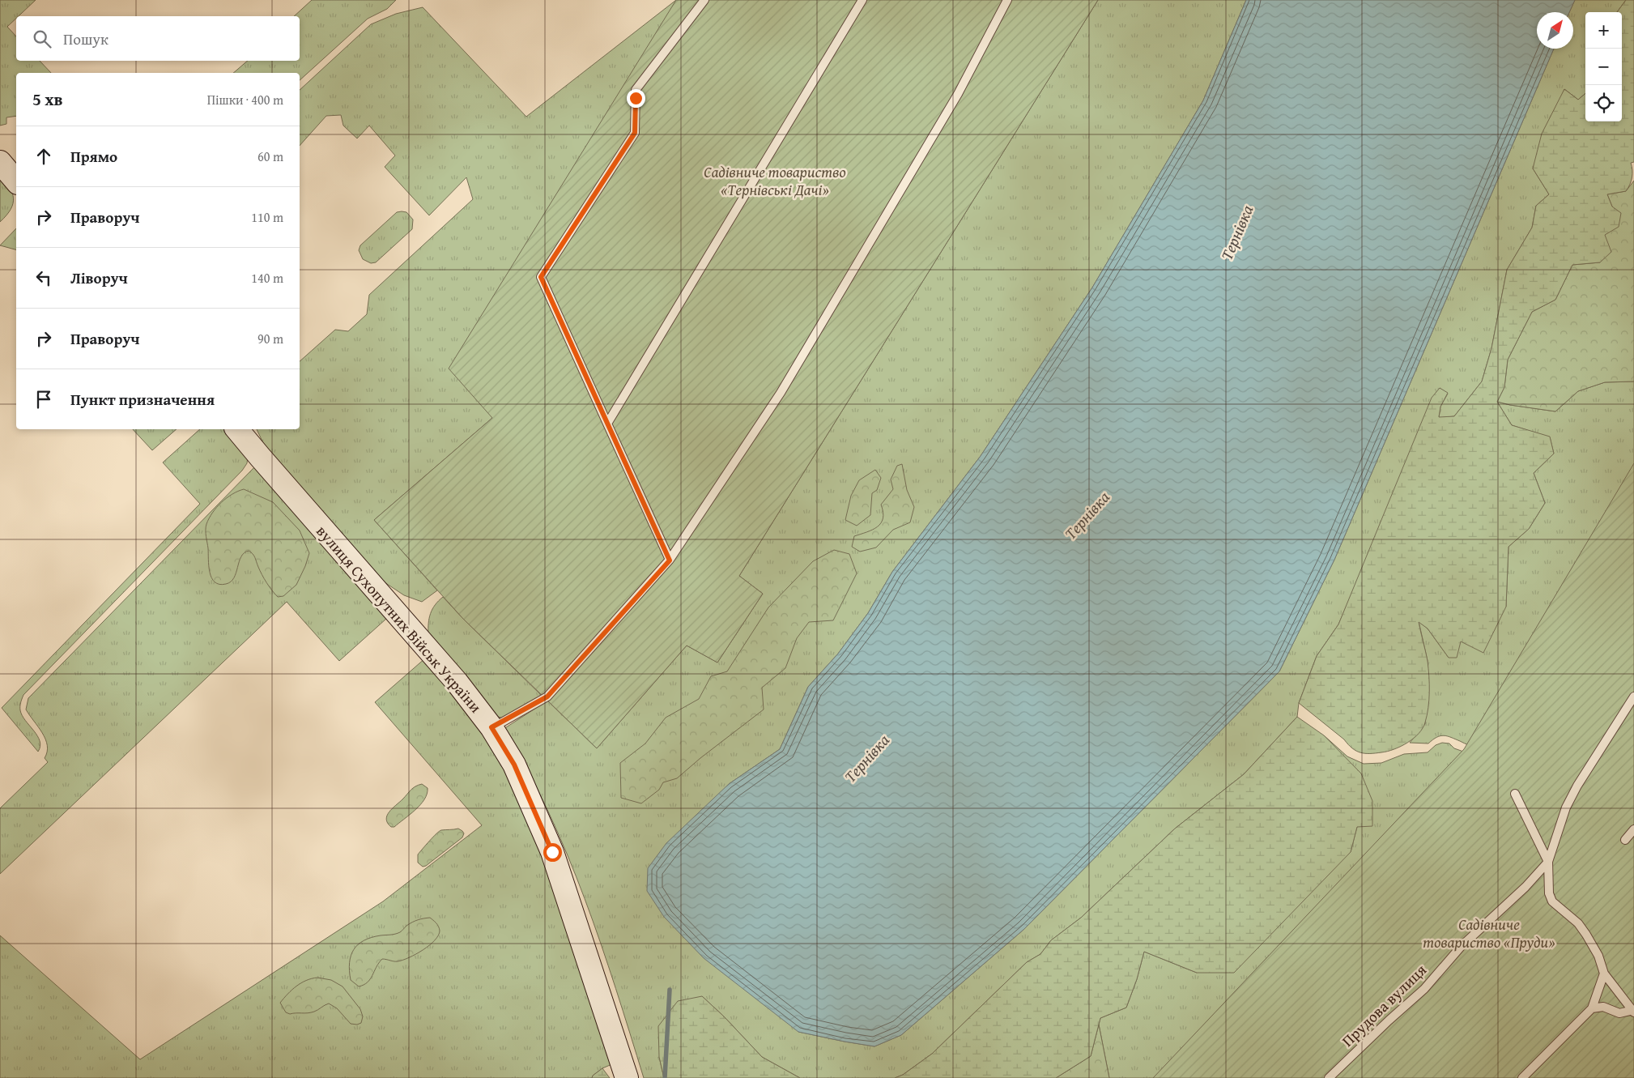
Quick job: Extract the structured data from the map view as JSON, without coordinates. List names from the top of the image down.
{
  "streets": {
    "street": ["вулиця Сухопутних Військ України"],
    "lane": ["Прудова вулиця"]
  },
  "water": ["Тернівка"],
  "parks": ["Садівниче товариство «Тернівські Дачі»", "Садівниче товариство «Пруди»"],
  "north": "top right",
  "page": {
    "map_buttons": ["+", "−"],
    "search": "Пошук",
    "heading": ["5 хв", "Пішки · 400 m"],
    "list": [
      ["Прямо", "60 m"],
      ["Праворуч", "110 m"],
      ["Ліворуч", "140 m"],
      ["Праворуч", "90 m"],
      "Пункт призначення"
    ]
  }
}
